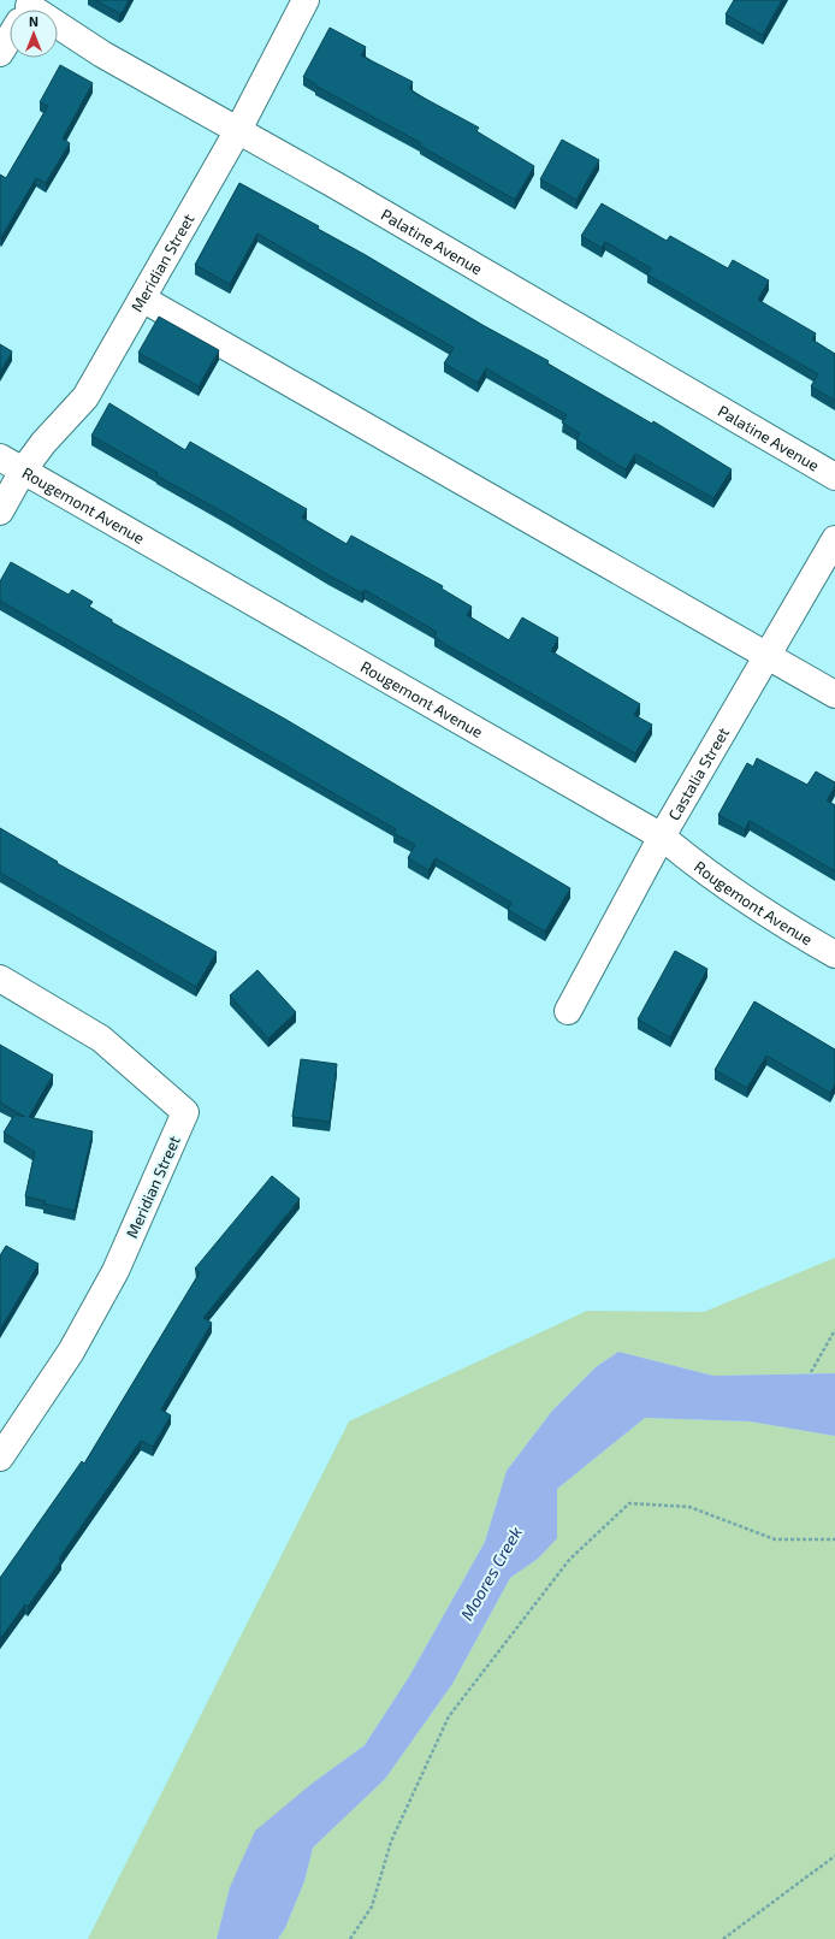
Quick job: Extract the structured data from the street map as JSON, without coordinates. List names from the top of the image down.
{
  "streets": {
    "street": [
      "Palatine Avenue",
      "Meridian Street",
      "Rougemont Avenue",
      "Castalia Street"
    ]
  },
  "crossings": [
    ["Palatine Avenue", "Meridian Street"],
    ["Meridian Street", "Rougemont Avenue"],
    ["Rougemont Avenue", "Castalia Street"]
  ],
  "water": ["Moores Creek"],
  "north": "top"
}
